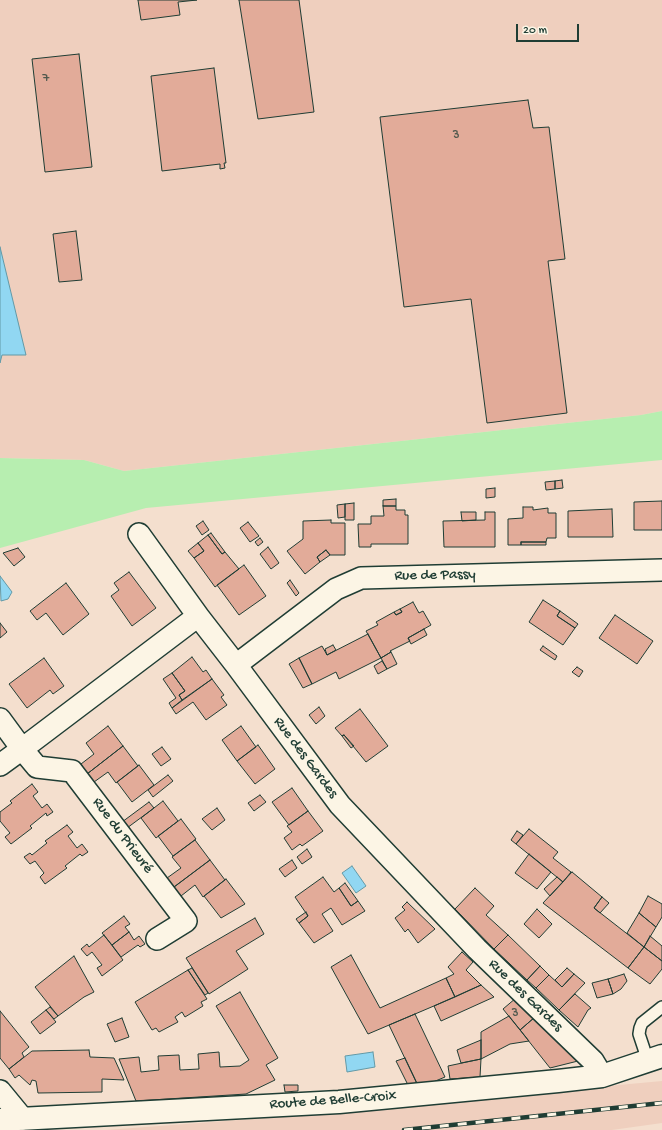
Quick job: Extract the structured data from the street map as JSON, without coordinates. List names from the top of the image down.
{
  "streets": {
    "street": [
      "Rue de Passy",
      "Rue des Gardes",
      "Rue du Prieuré",
      "Route de Belle-Croix"
    ]
  },
  "crossings": [
    ["Rue de Passy", "Rue des Gardes"],
    ["Rue des Gardes", "Route de Belle-Croix"]
  ],
  "house_numbers": ["7", "3", "3"],
  "scale_bar": "20 m"
}
